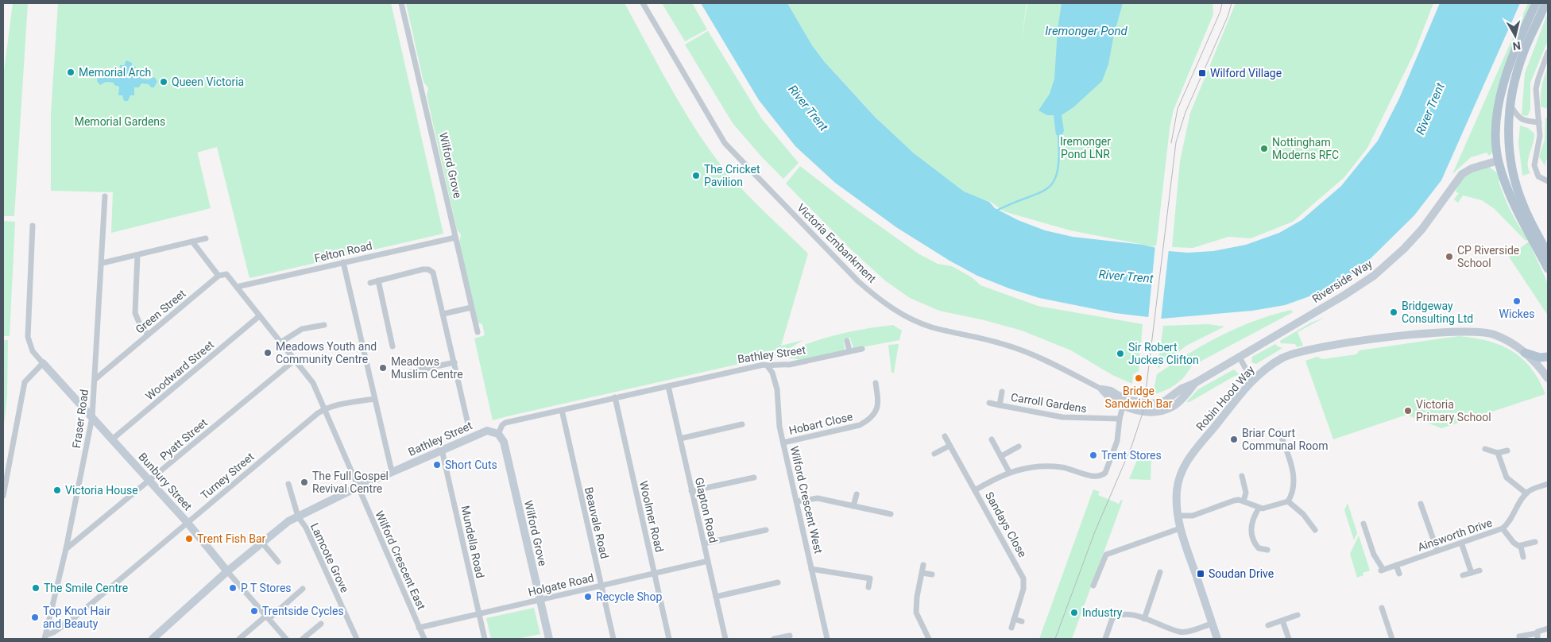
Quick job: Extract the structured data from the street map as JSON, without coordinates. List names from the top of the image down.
{
  "streets": {
    "street": [
      "Wilford Grove",
      "Victoria Embankment",
      "Felton Road",
      "Riverside Way",
      "Green Street",
      "Bathley Street",
      "Woodward Street",
      "Robin Hood Way",
      "Carroll Gardens",
      "Fraser Road",
      "Hobart Close",
      "Pyatt Street",
      "Turney Street",
      "Bunbury Street",
      "Wilford Crescent West",
      "Glapton Road",
      "Woolmer Road",
      "Beauvale Road",
      "Sandays Close",
      "Ainsworth Drive",
      "Mundella Road",
      "Lamcote Grove",
      "Wilford Crescent East",
      "Holgate Road"
    ]
  },
  "crossings": [
    ["Wilford Grove", "Felton Road"],
    ["Wilford Grove", "Bathley Street"],
    ["Wilford Grove", "Holgate Road"],
    ["Victoria Embankment", "Riverside Way"],
    ["Felton Road", "Wilford Crescent East"],
    ["Green Street", "Fraser Road"],
    ["Bathley Street", "Bunbury Street"],
    ["Bathley Street", "Wilford Crescent West"],
    ["Bathley Street", "Glapton Road"],
    ["Bathley Street", "Woolmer Road"],
    ["Bathley Street", "Beauvale Road"],
    ["Bathley Street", "Mundella Road"],
    ["Bathley Street", "Lamcote Grove"],
    ["Bathley Street", "Wilford Crescent East"],
    ["Woodward Street", "Bunbury Street"],
    ["Woodward Street", "Wilford Crescent East"],
    ["Fraser Road", "Pyatt Street"],
    ["Fraser Road", "Turney Street"],
    ["Fraser Road", "Bunbury Street"],
    ["Hobart Close", "Wilford Crescent West"],
    ["Pyatt Street", "Bunbury Street"],
    ["Pyatt Street", "Wilford Crescent East"],
    ["Turney Street", "Bunbury Street"],
    ["Turney Street", "Wilford Crescent East"],
    ["Glapton Road", "Holgate Road"],
    ["Woolmer Road", "Holgate Road"],
    ["Beauvale Road", "Holgate Road"],
    ["Mundella Road", "Holgate Road"],
    ["Wilford Crescent East", "Holgate Road"]
  ],
  "water": ["Iremonger Pond", "River Trent"],
  "parks": ["Memorial Gardens", "Iremonger Pond LNR"],
  "places": {
    "other": [
      "Memorial Arch",
      "Queen Victoria",
      "Nottingham Moderns RFC",
      "The Cricket Pavilion",
      "CP Riverside School",
      "Wickes",
      "Bridgeway Consulting Ltd",
      "Meadows Youth and Community Centre",
      "Sir Robert Juckes Clifton",
      "Meadows Muslim Centre",
      "Bridge Sandwich Bar",
      "Victoria Primary School",
      "Briar Court Communal Room",
      "Trent Stores",
      "Short Cuts",
      "The Full Gospel Revival Centre",
      "Victoria House",
      "Trent Fish Bar",
      "The Smile Centre",
      "P T Stores",
      "Recycle Shop",
      "Trentside Cycles",
      "Industry",
      "Top Knot Hair and Beauty"
    ],
    "transit": ["Wilford Village", "Soudan Drive"]
  },
  "north": "bottom"
}
